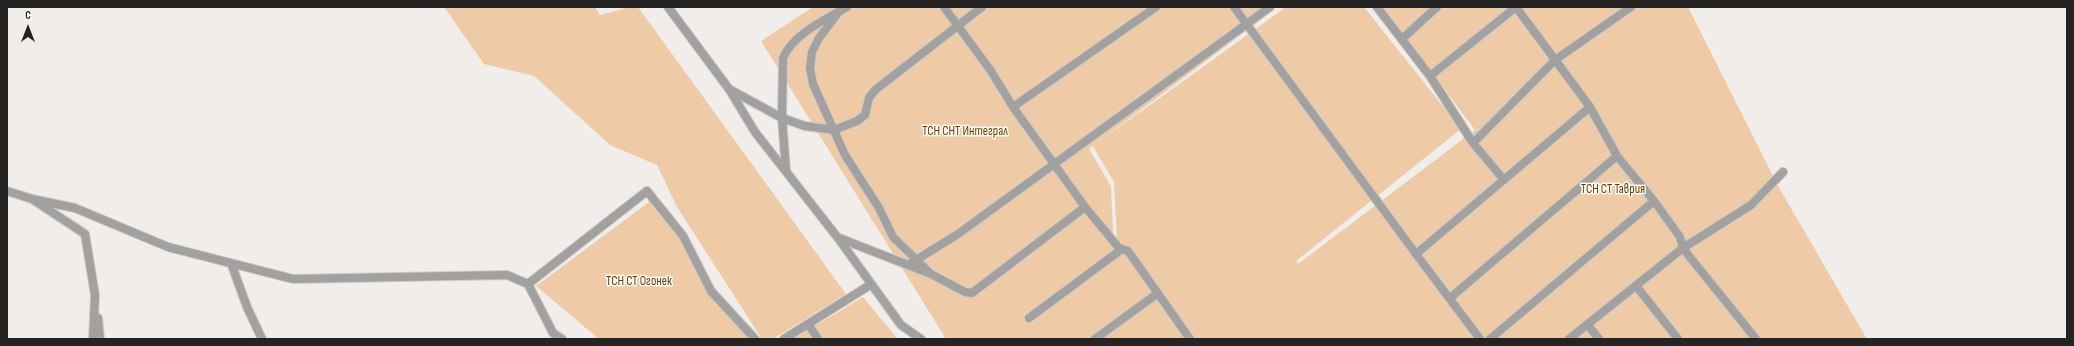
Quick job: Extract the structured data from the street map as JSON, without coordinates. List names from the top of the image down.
{
  "parks": ["ТСН СНТ Интеграл", "ТСН СТ Таврия", "ТСН СТ Огонек"],
  "north": "top"
}
